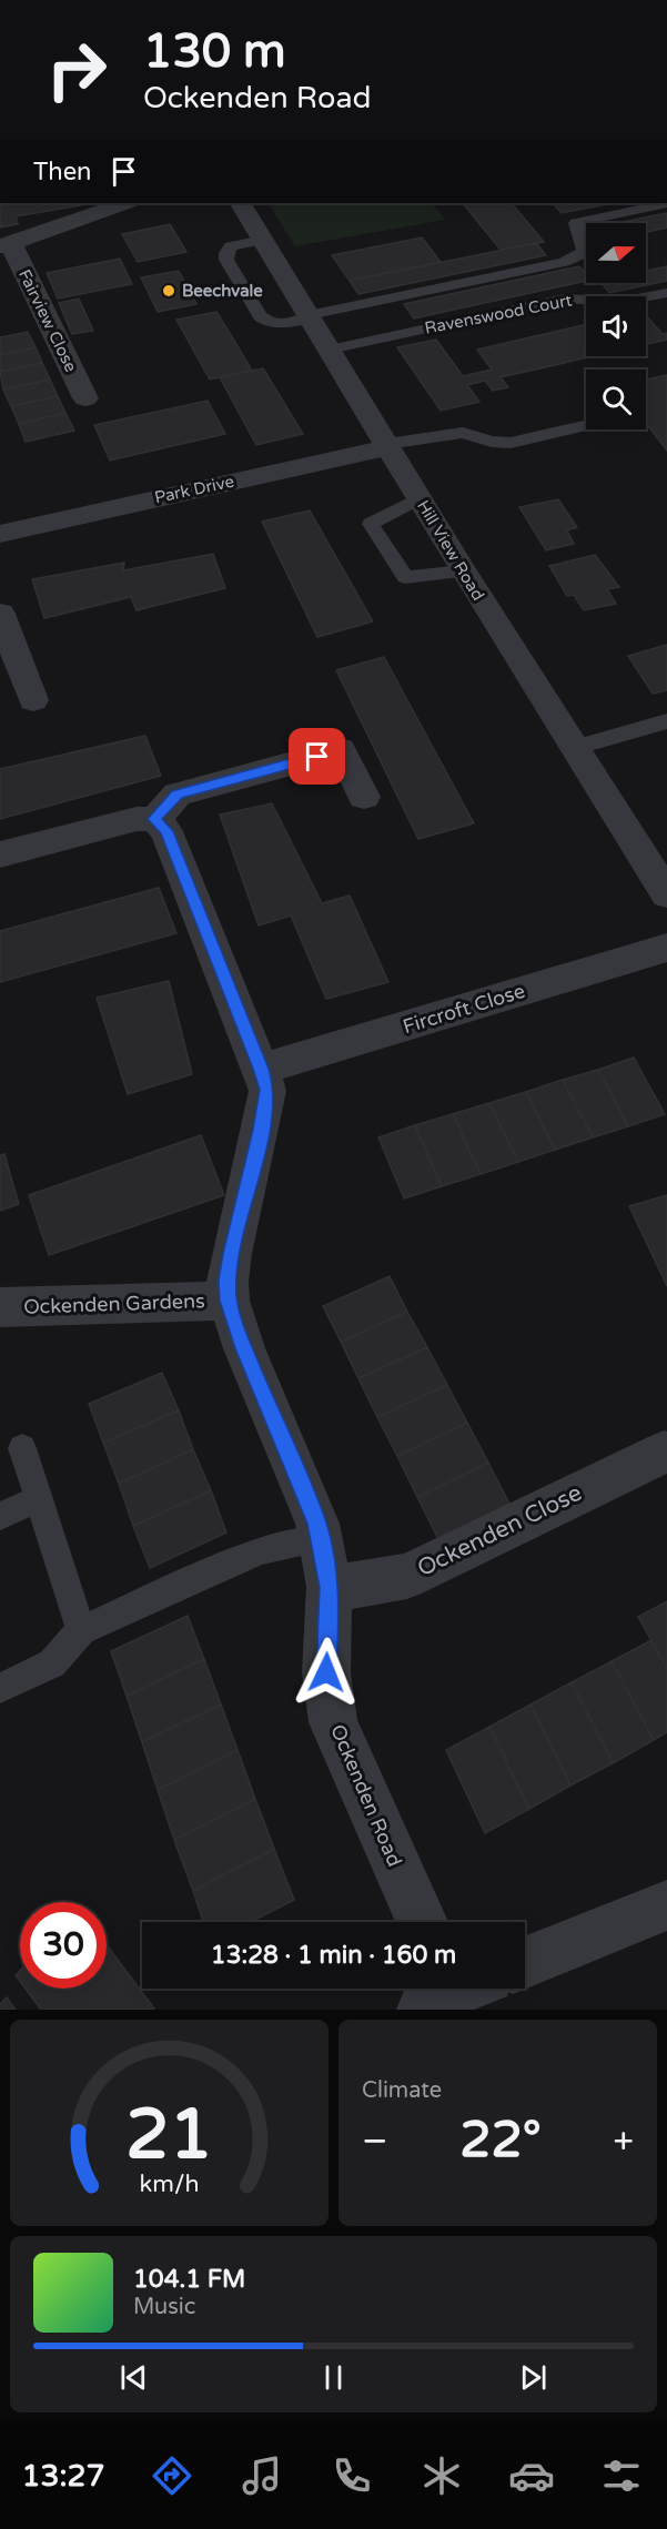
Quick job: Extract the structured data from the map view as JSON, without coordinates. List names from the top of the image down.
{
  "streets": {
    "street": [
      "Fairview Close",
      "Park Drive",
      "Hill View Road",
      "Fircroft Close",
      "Ockenden Gardens",
      "Ockenden Close",
      "Ockenden Road"
    ],
    "lane": ["Ravenswood Court"]
  },
  "crossings": [
    ["Ravenswood Court", "Hill View Road"],
    ["Park Drive", "Hill View Road"],
    ["Fircroft Close", "Ockenden Road"],
    ["Ockenden Gardens", "Ockenden Road"],
    ["Ockenden Close", "Ockenden Road"]
  ],
  "places": ["Beechvale"],
  "north": "right",
  "page": {
    "turn": ["130 m", "Ockenden Road"],
    "then": "Then",
    "limit": "30",
    "trip": "13:28 · 1 min · 160 m",
    "tile": "Climate",
    "heat": ["−", "22°", "+"],
    "song": ["104.1 FM", "Music"],
    "tabs": "13:27",
    "gauge": ["21", "km/h"]
  }
}
